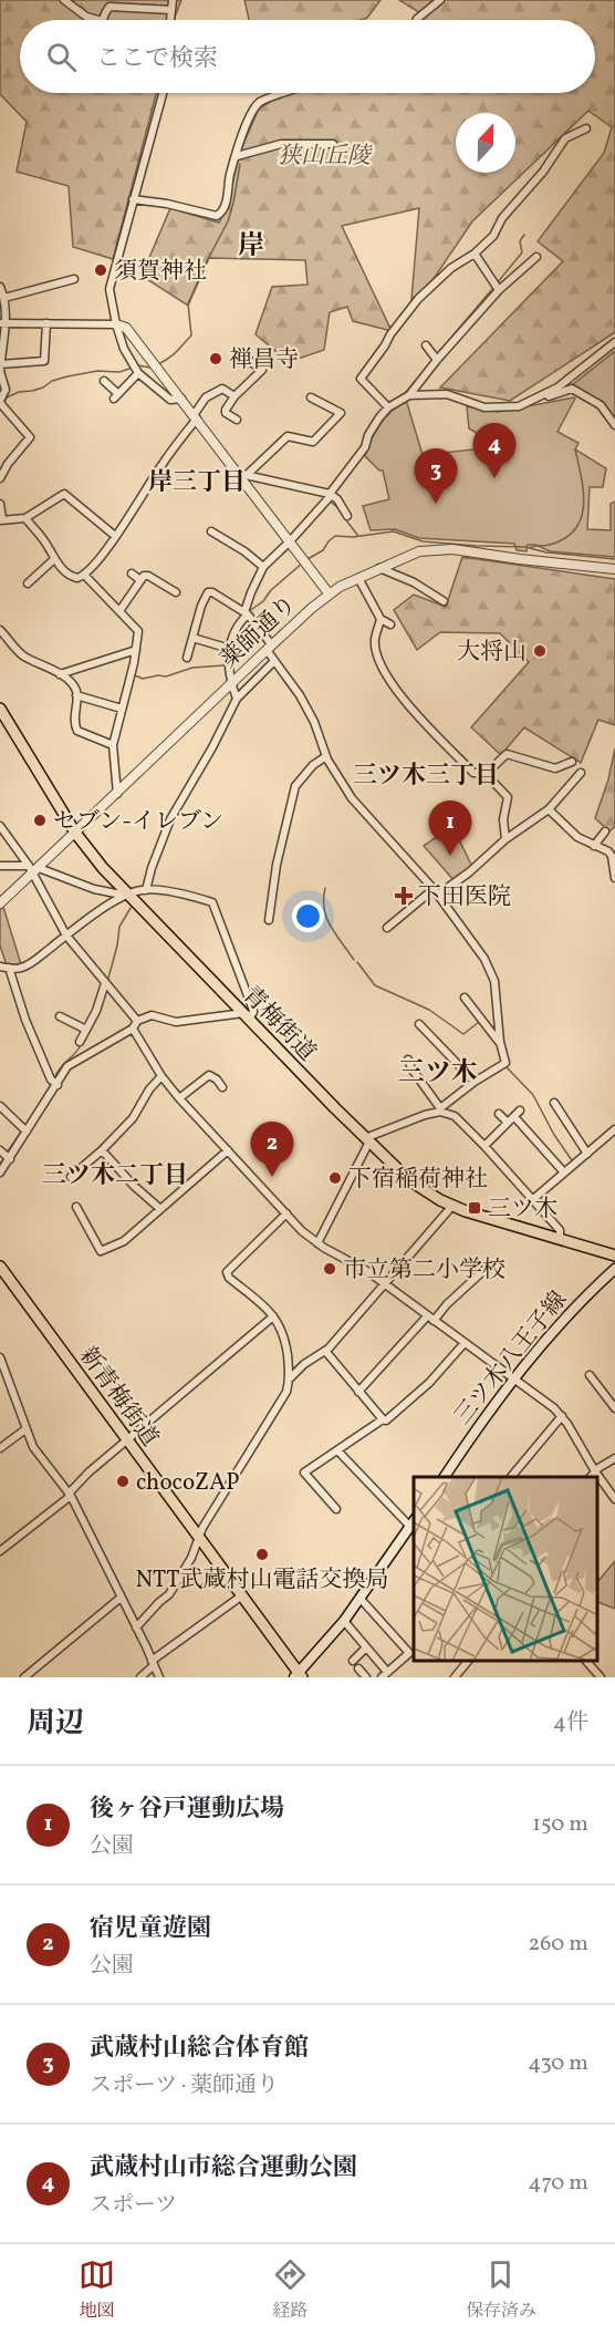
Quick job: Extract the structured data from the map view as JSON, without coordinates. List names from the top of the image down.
{
  "streets": {
    "main road": ["青梅街道", "三ツ木八王子線", "新青梅街道"],
    "street": ["薬師通り"]
  },
  "crossings": [
    ["薬師通り", "青梅街道"]
  ],
  "districts": [
    "岸",
    "岸三丁目",
    "三ツ木三丁目",
    "三ツ木",
    "三ツ木二丁目"
  ],
  "parks": ["狭山丘陵"],
  "places": {
    "other": [
      "須賀神社",
      "禅昌寺",
      "大将山",
      "セブン-イレブン",
      "下宿稲荷神社",
      "市立第二小学校",
      "chocoZAP",
      "NTT武蔵村山電話交換局"
    ],
    "health": ["下田医院"],
    "transit": ["三ツ木"]
  },
  "north": "top",
  "page": {
    "search": "ここで検索",
    "pins": [
      "4",
      "3",
      "1",
      "2"
    ],
    "heading": ["周辺", "4件"],
    "list": [
      {
        "mark": "1",
        "name": "後ヶ谷戸運動広場",
        "note": "公園",
        "value": "150 m"
      },
      {
        "mark": "2",
        "name": "宿児童遊園",
        "note": "公園",
        "value": "260 m"
      },
      {
        "mark": "3",
        "name": "武蔵村山総合体育館",
        "note": "スポーツ · 薬師通り",
        "value": "430 m"
      },
      {
        "mark": "4",
        "name": "武蔵村山市総合運動公園",
        "note": "スポーツ",
        "value": "470 m"
      }
    ],
    "nav": ["地図", "経路", "保存済み"]
  }
}
